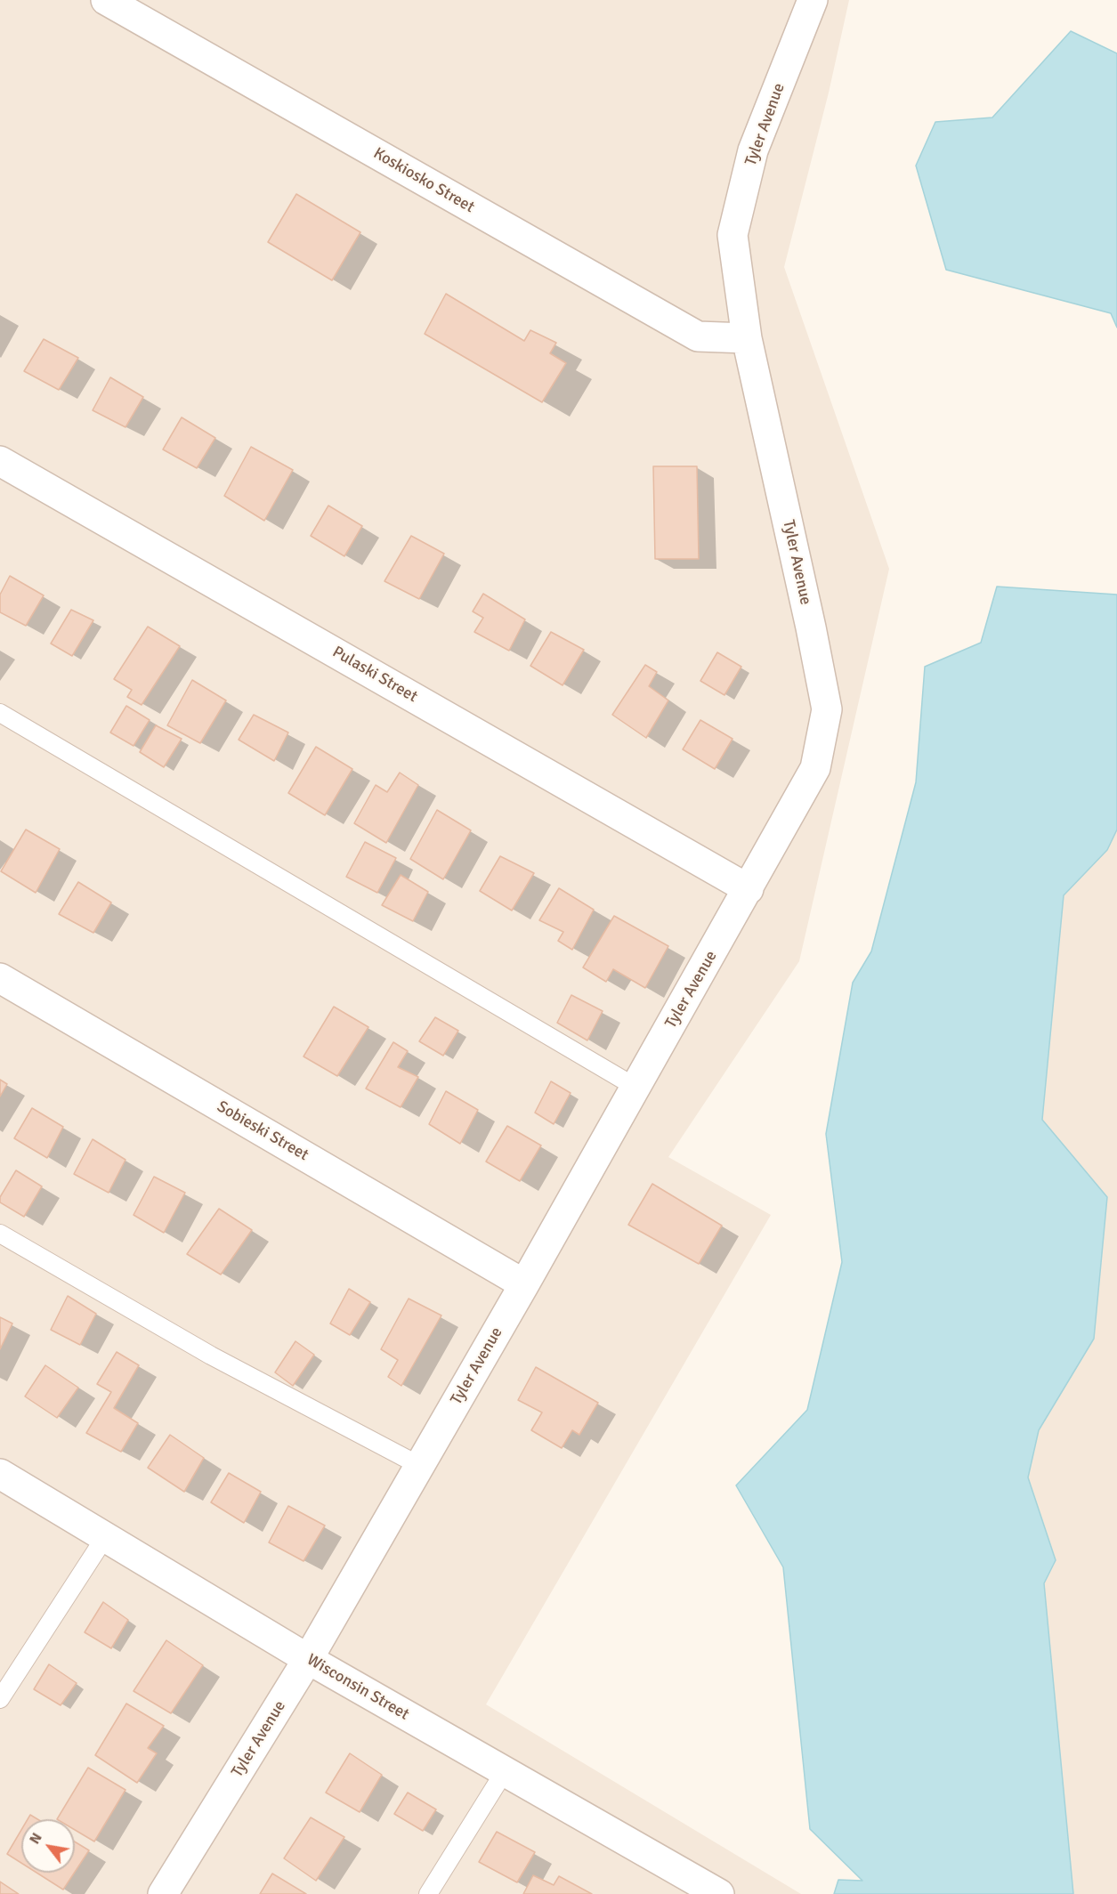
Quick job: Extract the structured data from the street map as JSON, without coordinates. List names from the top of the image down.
{
  "streets": {
    "street": [
      "Tyler Avenue",
      "Koskiosko Street",
      "Pulaski Street",
      "Sobieski Street",
      "Wisconsin Street"
    ]
  },
  "crossings": [
    ["Tyler Avenue", "Koskiosko Street"],
    ["Tyler Avenue", "Pulaski Street"],
    ["Tyler Avenue", "Sobieski Street"],
    ["Tyler Avenue", "Wisconsin Street"]
  ],
  "north": "top left"
}
